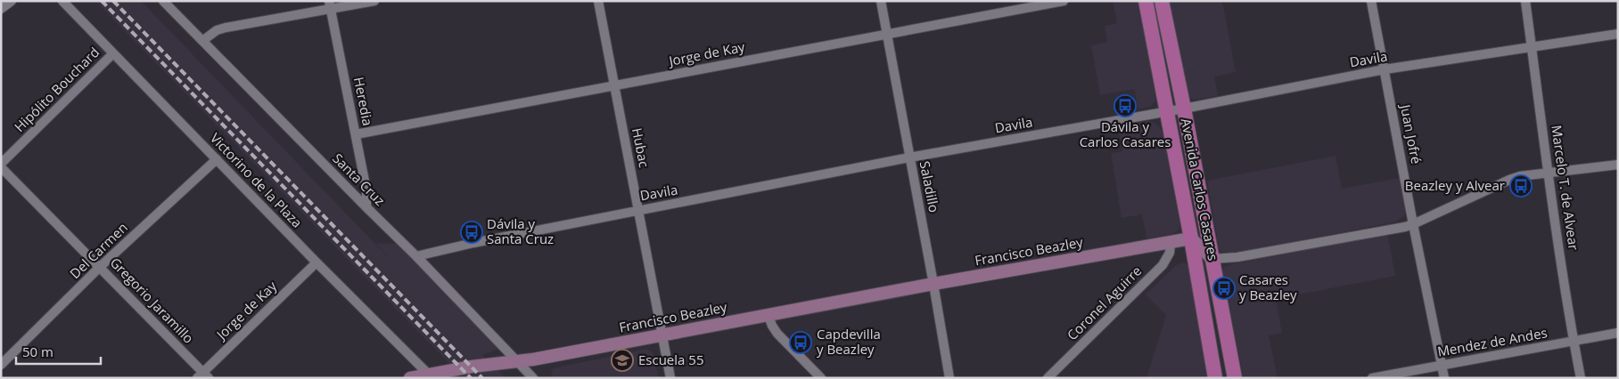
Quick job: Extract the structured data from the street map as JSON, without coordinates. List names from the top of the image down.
{
  "streets": {
    "main road": ["Avenida Carlos Casares"],
    "street": [
      "Jorge de Kay",
      "Davila",
      "Hipólito Bouchard",
      "Heredia",
      "Juan Jofré",
      "Hubac",
      "Santa Cruz",
      "Victorino de la Plaza",
      "Saladillo",
      "Marcelo T. de Alvear",
      "Del Carmen",
      "Francisco Beazley",
      "Gregorio Jaramillo",
      "Coronel Aguirre",
      "Mendez de Andes"
    ]
  },
  "crossings": [
    ["Jorge de Kay", "Heredia"],
    ["Jorge de Kay", "Hubac"],
    ["Jorge de Kay", "Victorino de la Plaza"],
    ["Jorge de Kay", "Saladillo"],
    ["Jorge de Kay", "Gregorio Jaramillo"],
    ["Davila", "Juan Jofré"],
    ["Davila", "Hubac"],
    ["Davila", "Santa Cruz"],
    ["Davila", "Saladillo"],
    ["Davila", "Marcelo T. de Alvear"],
    ["Davila", "Avenida Carlos Casares"],
    ["Hipólito Bouchard", "Victorino de la Plaza"],
    ["Hipólito Bouchard", "Gregorio Jaramillo"],
    ["Heredia", "Santa Cruz"],
    ["Juan Jofré", "Mendez de Andes"],
    ["Hubac", "Francisco Beazley"],
    ["Santa Cruz", "Francisco Beazley"],
    ["Victorino de la Plaza", "Del Carmen"],
    ["Victorino de la Plaza", "Francisco Beazley"],
    ["Saladillo", "Francisco Beazley"],
    ["Marcelo T. de Alvear", "Mendez de Andes"],
    ["Avenida Carlos Casares", "Francisco Beazley"],
    ["Del Carmen", "Gregorio Jaramillo"],
    ["Francisco Beazley", "Coronel Aguirre"]
  ],
  "places": {
    "bus stop": [
      "Dávila y Carlos Casares",
      "Beazley y Alvear",
      "Dávila y Santa Cruz",
      "Casares y Beazley",
      "Capdevilla y Beazley"
    ],
    "school or university": ["Escuela 55"]
  },
  "scale_bar": "50 m"
}
